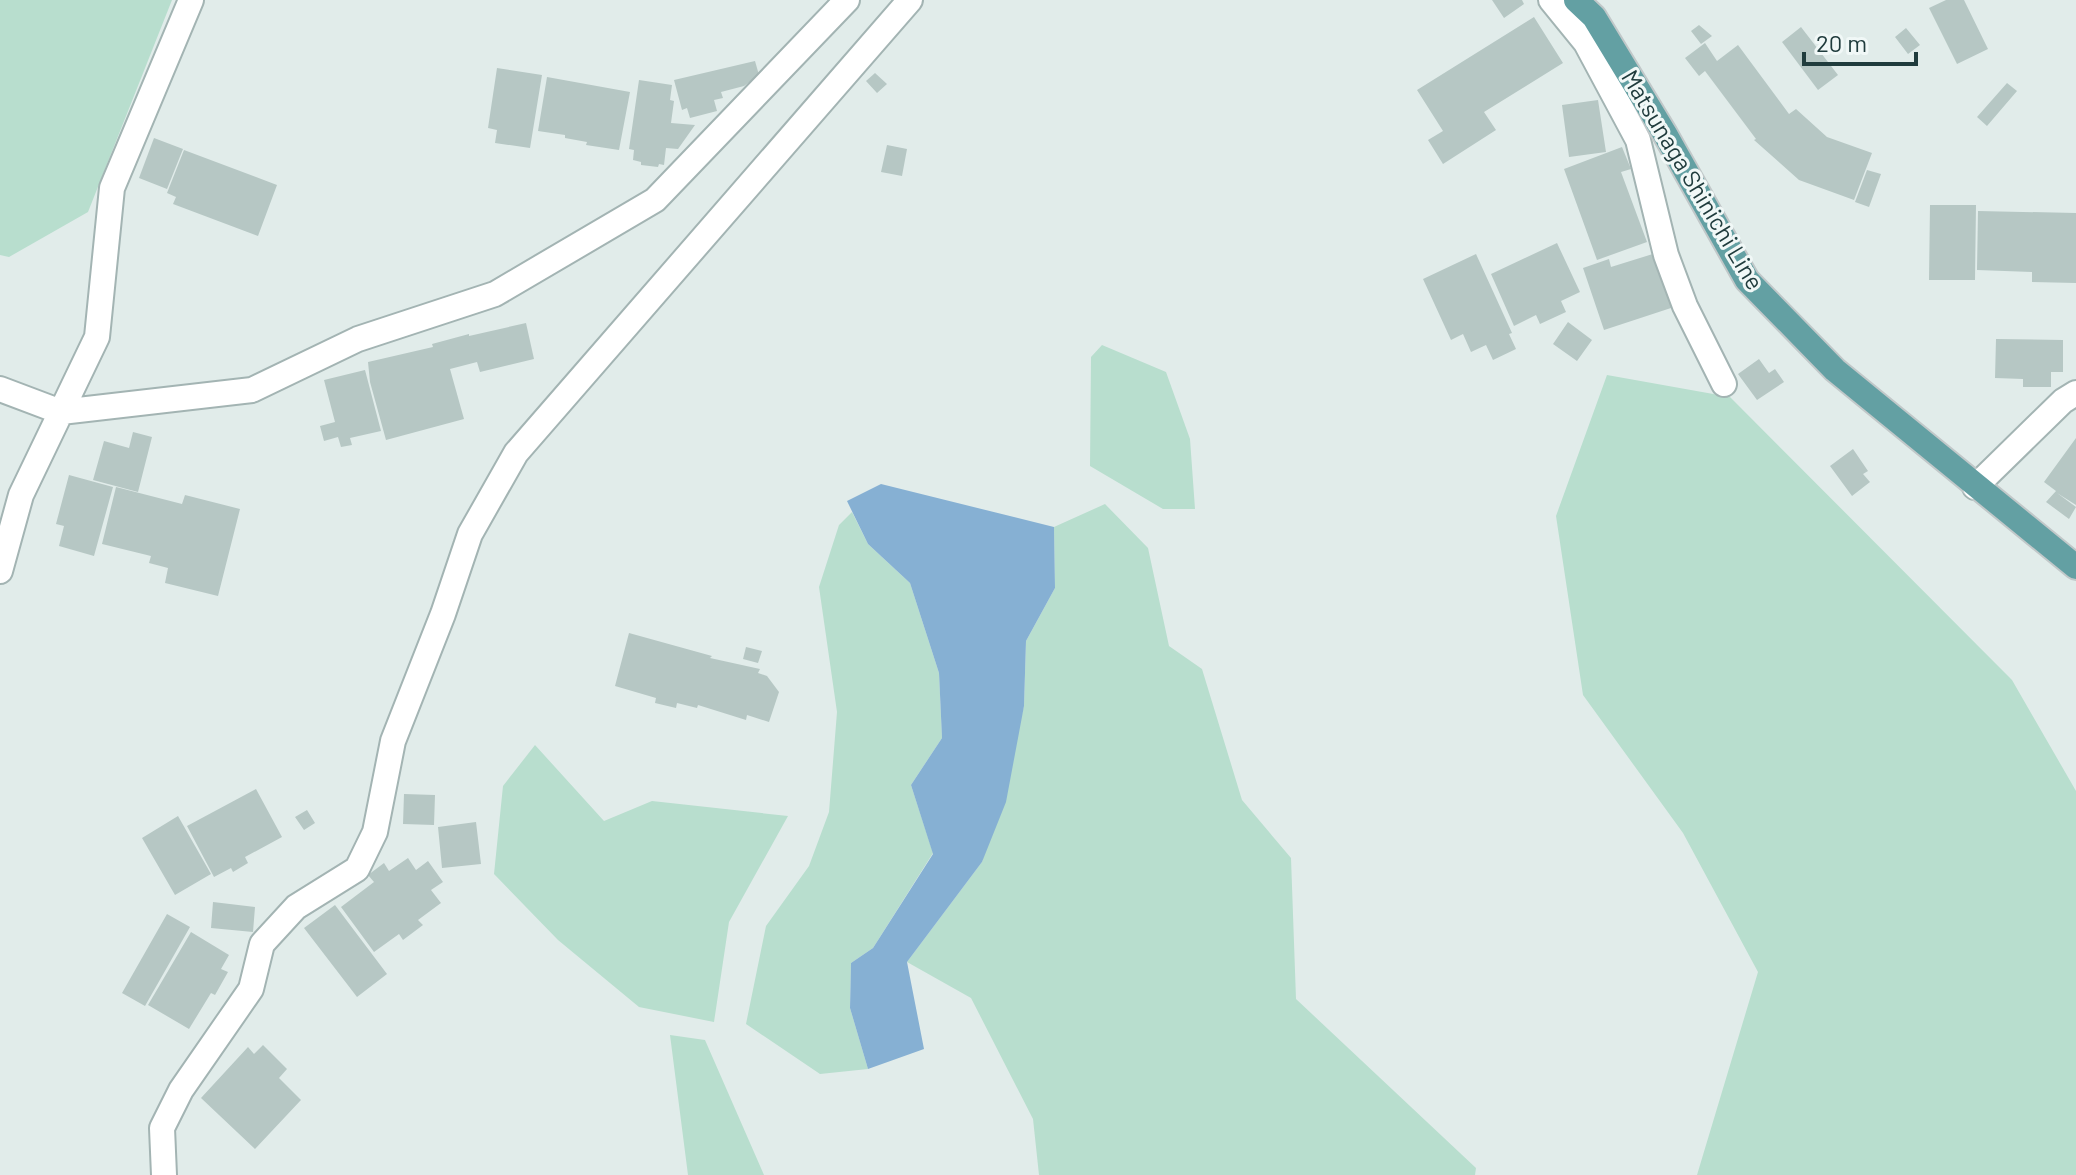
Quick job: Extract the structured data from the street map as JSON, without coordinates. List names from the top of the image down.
{
  "streets": {
    "main road": ["Matsunaga Shinichi Line"]
  },
  "scale_bar": "20 m"
}
